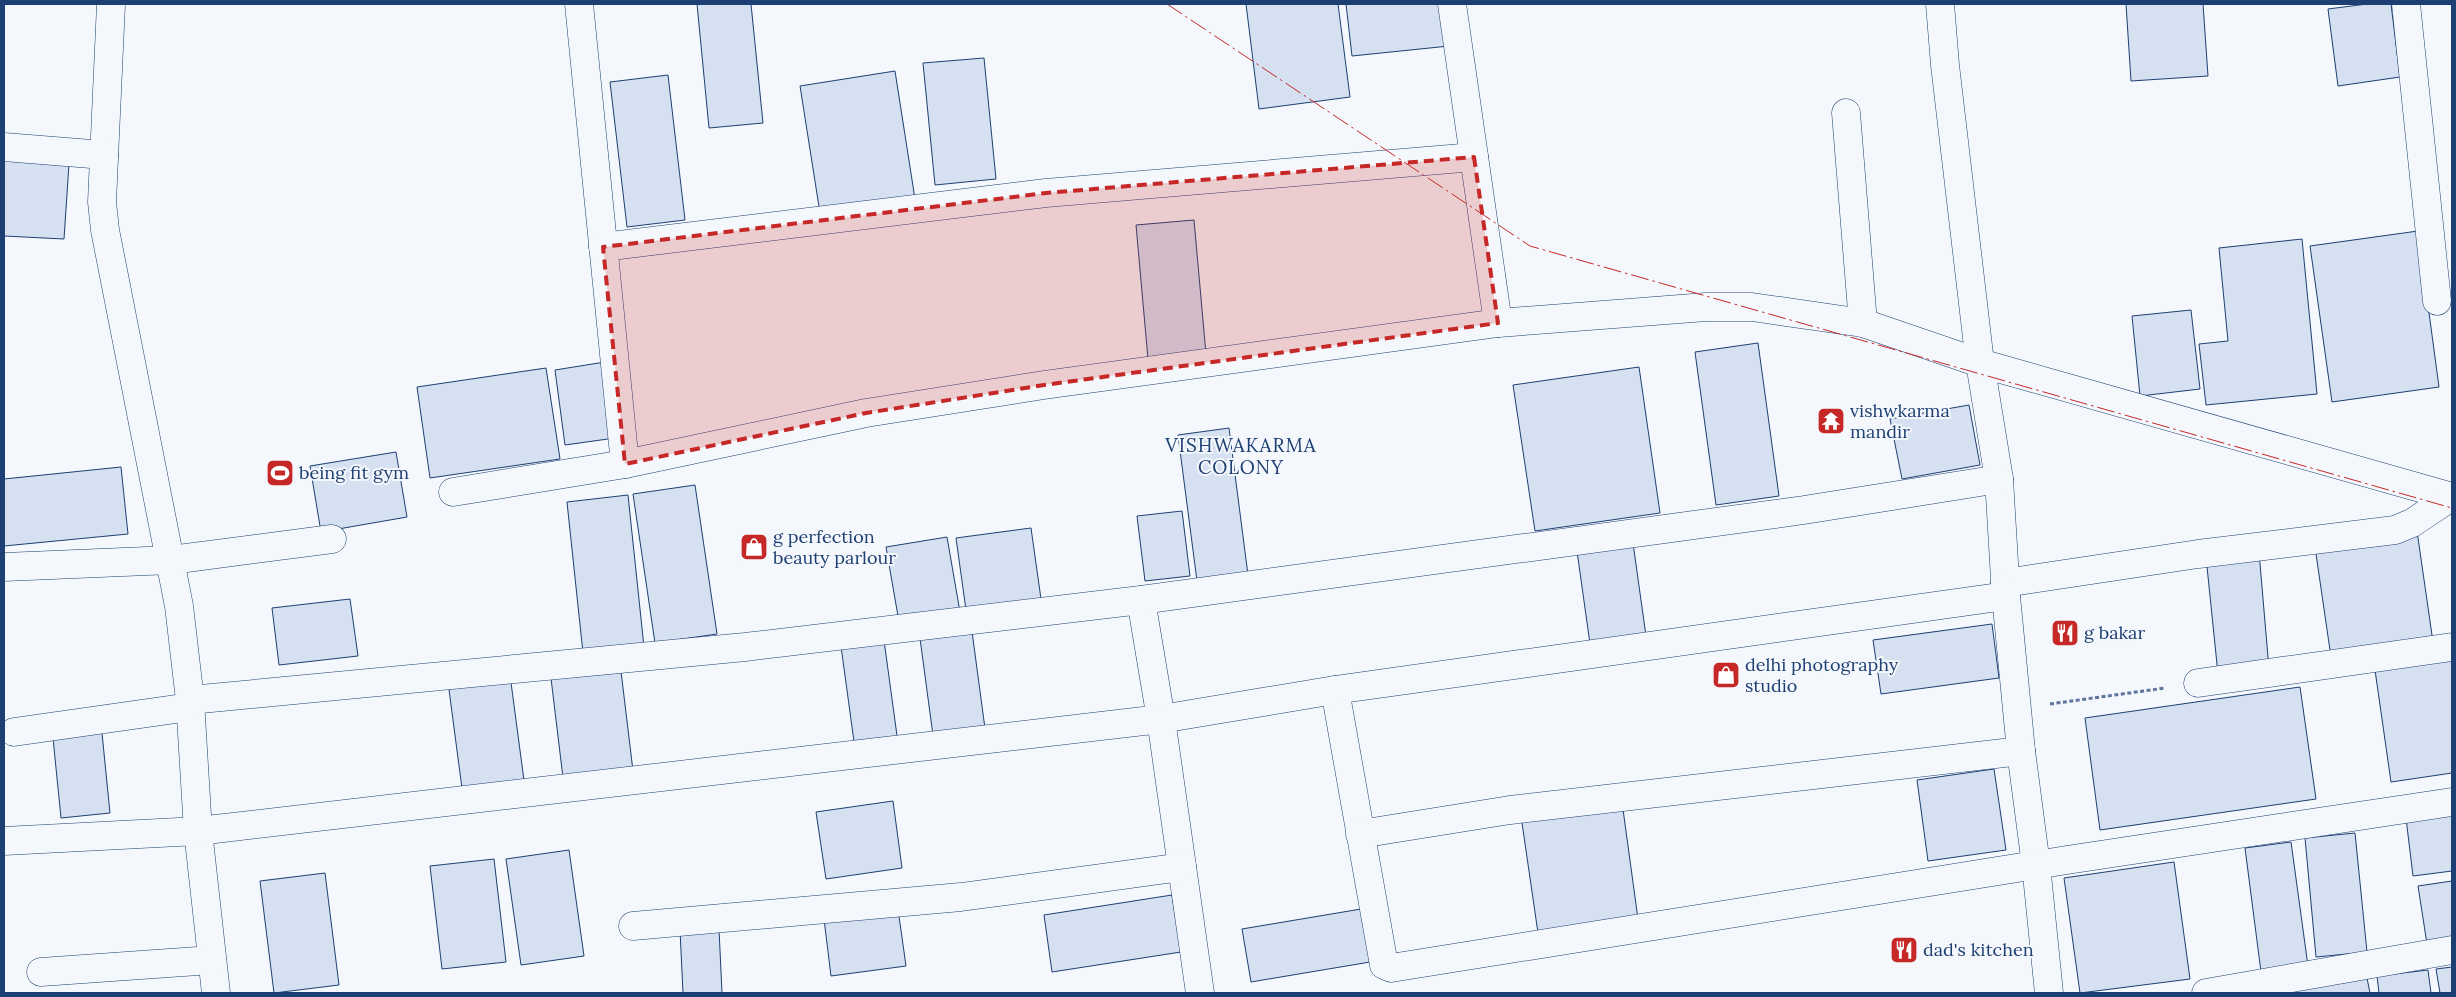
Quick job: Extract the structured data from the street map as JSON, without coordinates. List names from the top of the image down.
{
  "districts": ["VISHWAKARMA COLONY"],
  "places": {
    "temple": ["vishwkarma mandir"],
    "sports": ["being fit gym"],
    "shop": ["g perfection beauty parlour", "delhi photography studio"],
    "restaurant": ["g bakar", "dad's kitchen"]
  }
}
